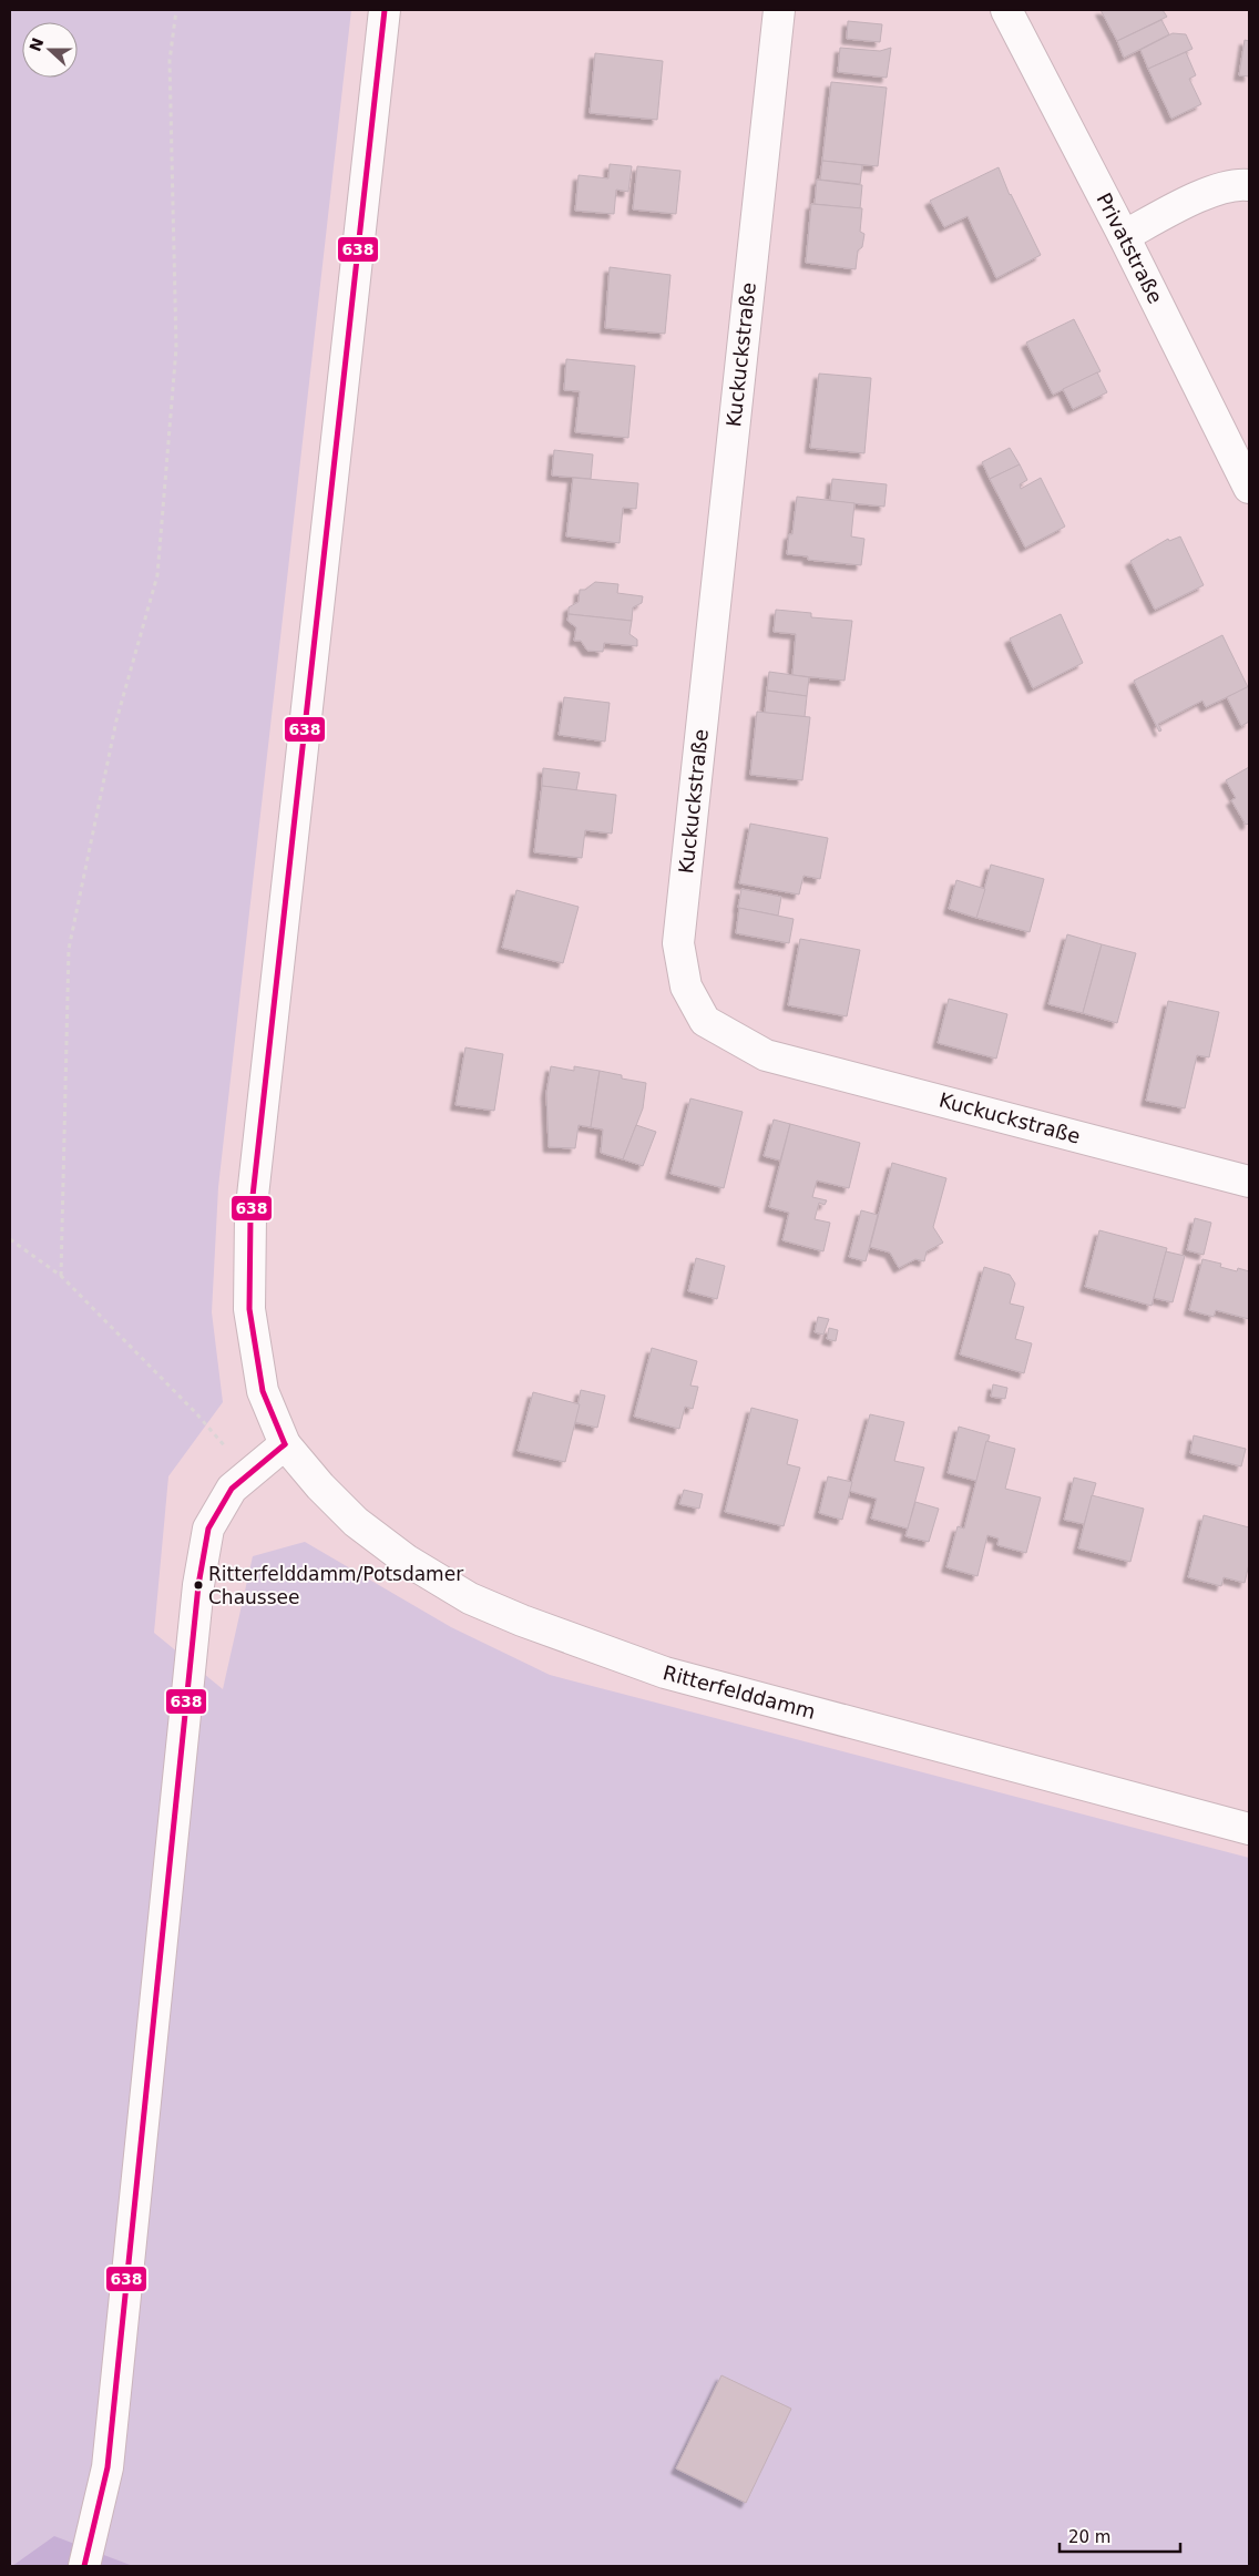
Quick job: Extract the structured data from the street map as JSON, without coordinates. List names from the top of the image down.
{
  "streets": {
    "main road": ["Privatstraße", "Kuckuckstraße", "Ritterfelddamm"]
  },
  "places": ["Ritterfelddamm/Potsdamer Chaussee"],
  "lines": ["transit line 638"],
  "scale_bar": "20 m",
  "north": "left"
}
